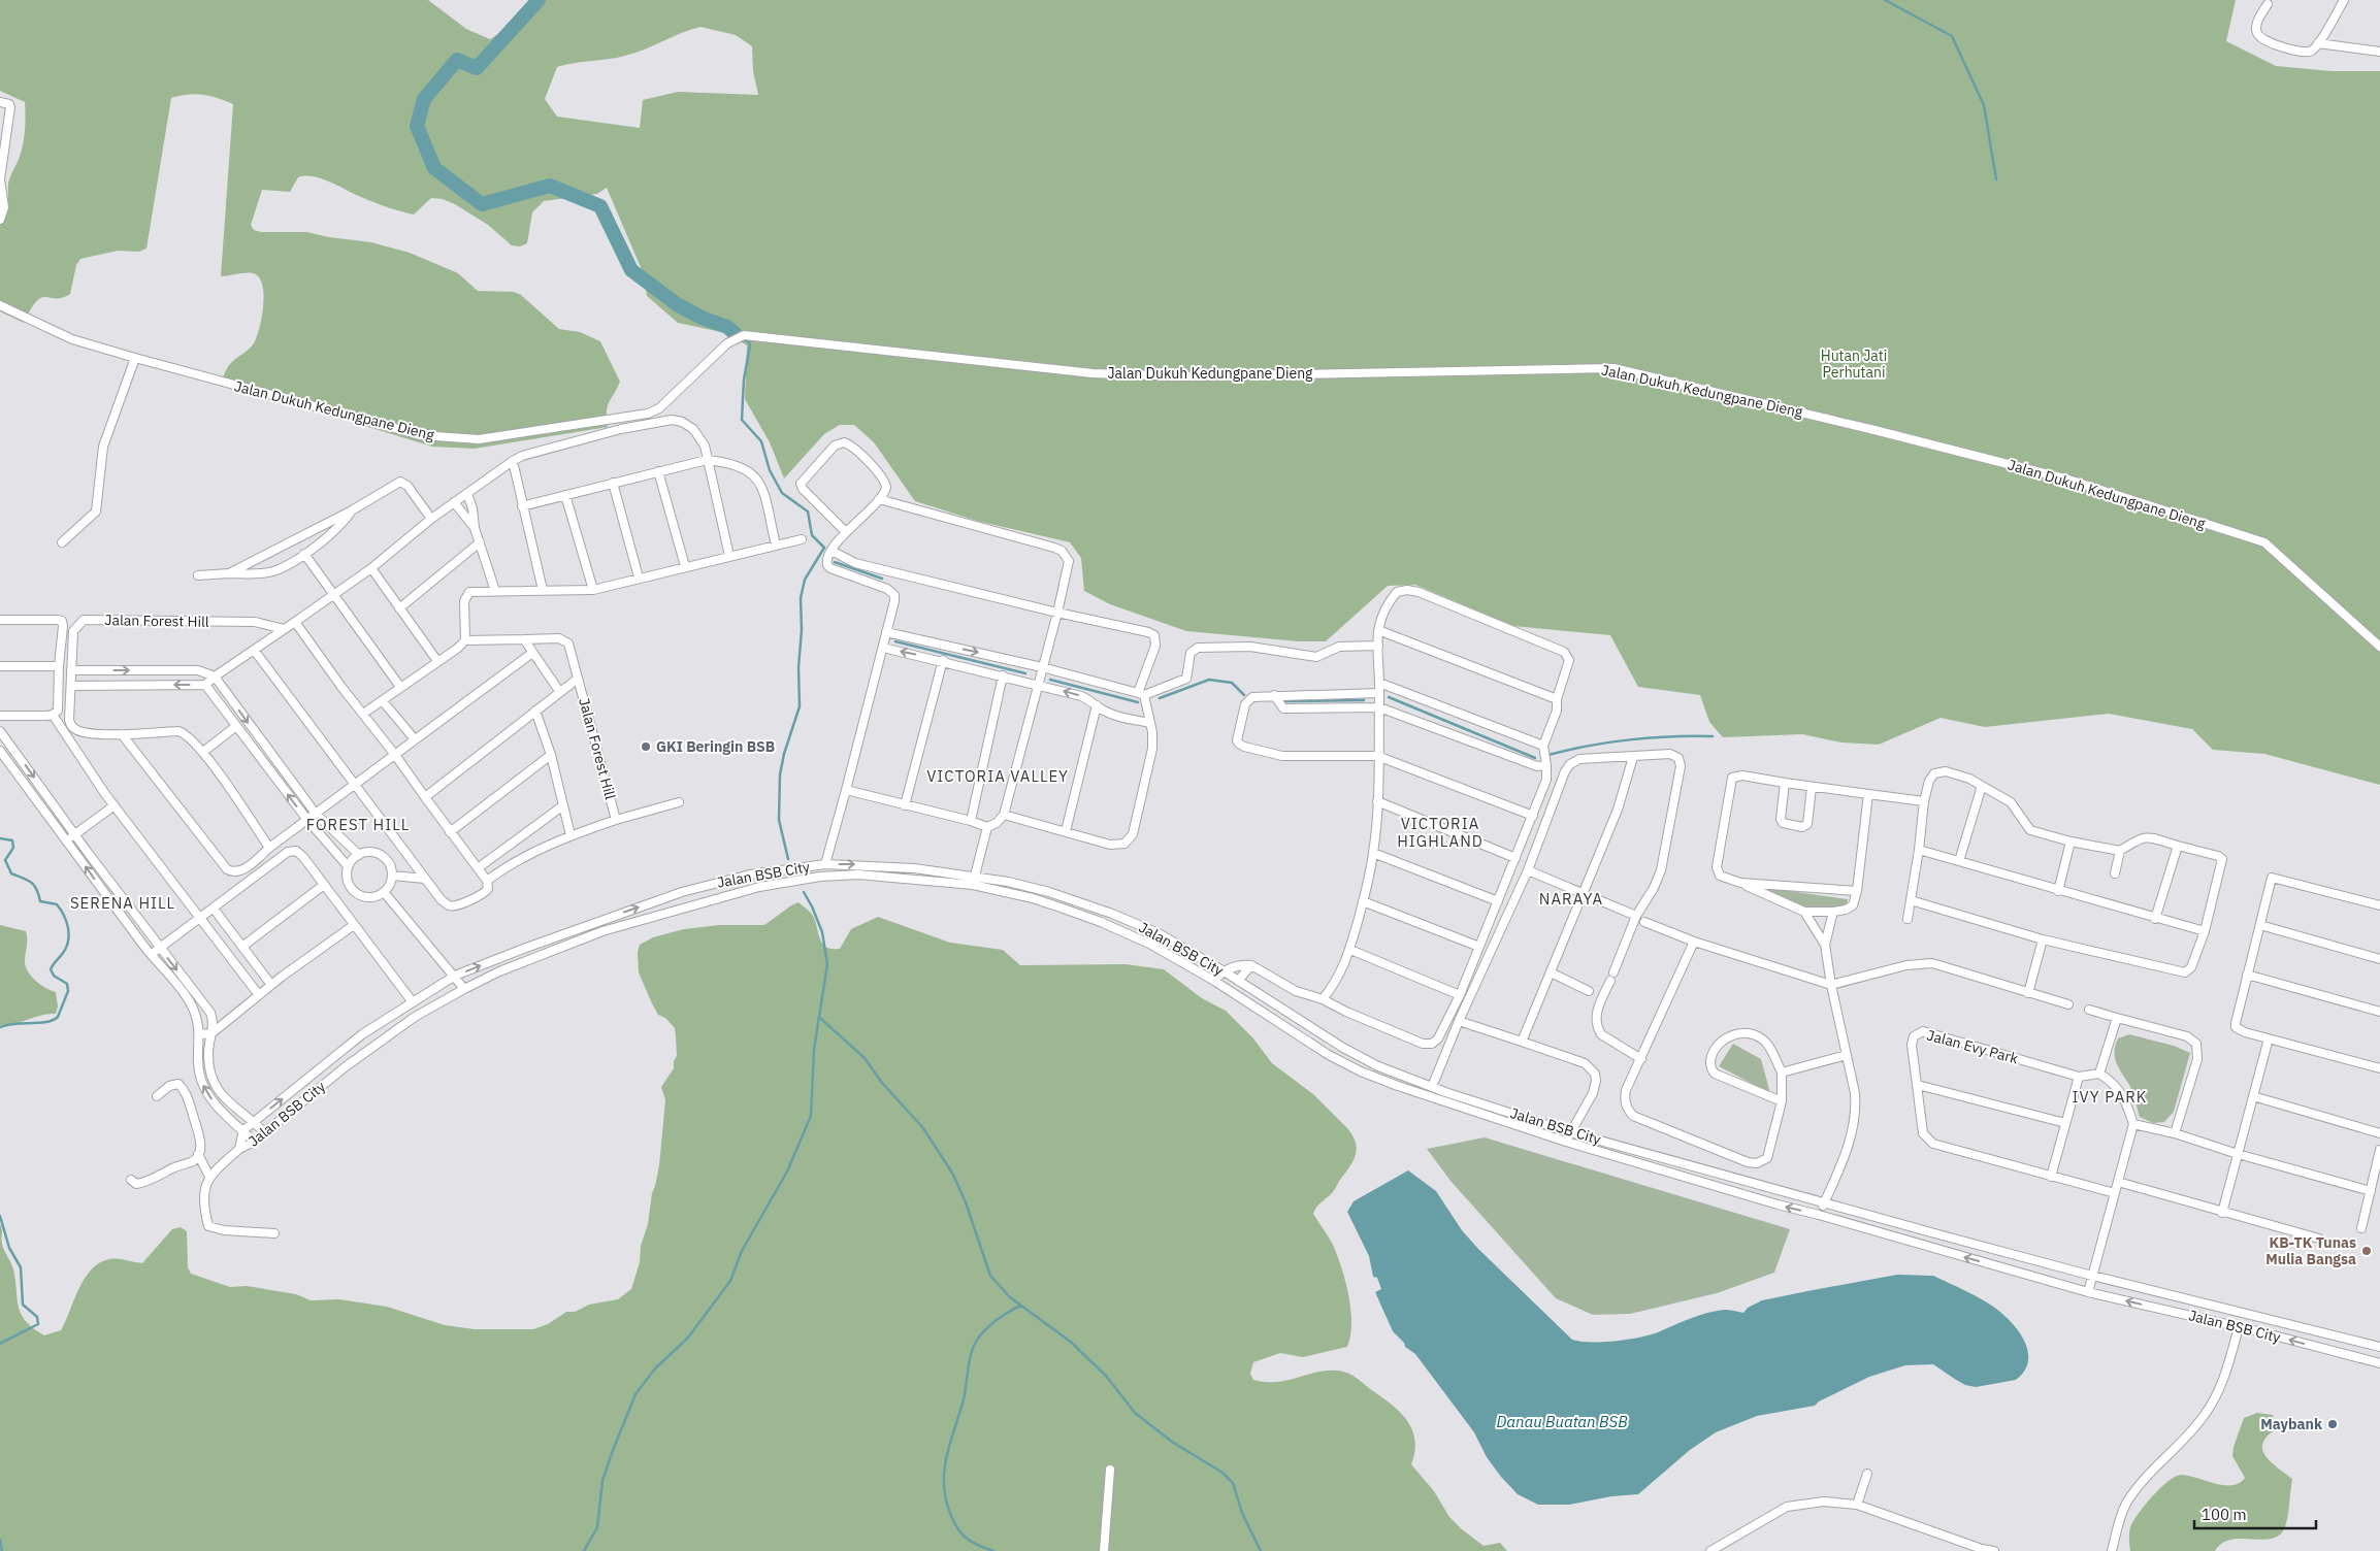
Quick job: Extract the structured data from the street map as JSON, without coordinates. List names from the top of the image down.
{
  "streets": {
    "street": [
      "Jalan Dukuh Kedungpane Dieng",
      "Jalan Forest Hill",
      "Jalan BSB City",
      "Jalan Evy Park"
    ]
  },
  "districts": [
    "VICTORIA VALLEY",
    "VICTORIA HIGHLAND",
    "FOREST HILL",
    "NARAYA",
    "SERENA HILL",
    "IVY PARK"
  ],
  "water": ["Danau Buatan BSB"],
  "parks": ["Hutan Jati Perhutani"],
  "places": ["GKI Beringin BSB", "KB-TK Tunas Mulia Bangsa", "Maybank"],
  "scale_bar": "100 m"
}
